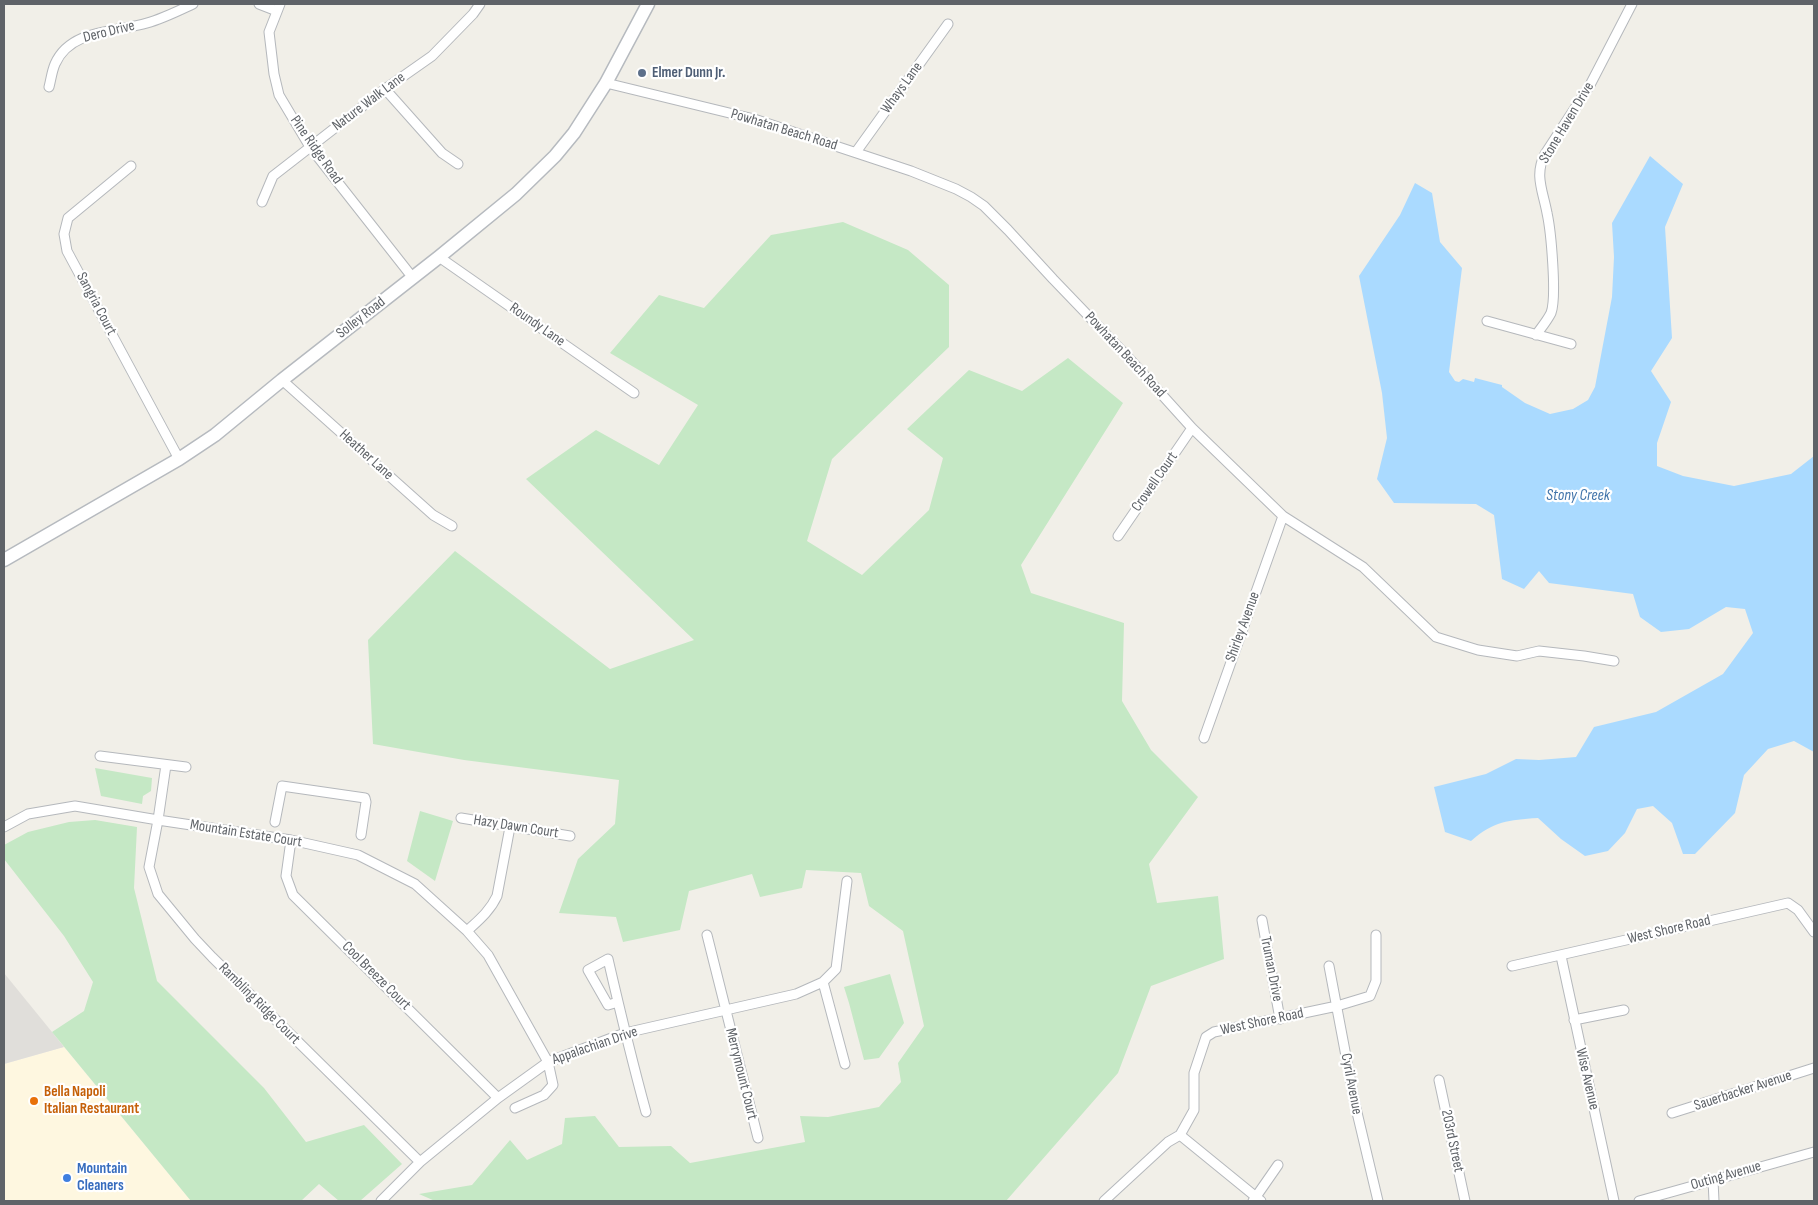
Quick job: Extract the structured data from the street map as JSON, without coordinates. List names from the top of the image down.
{
  "streets": {
    "main road": ["Solley Road"],
    "street": [
      "Dero Drive",
      "Whays Lane",
      "Nature Walk Lane",
      "Stone Haven Drive",
      "Powhatan Beach Road",
      "Pine Ridge Road",
      "Sangria Court",
      "Roundy Lane",
      "Heather Lane",
      "Crowell Court",
      "Shirley Avenue",
      "Hazy Dawn Court",
      "Mountain Estate Court",
      "West Shore Road",
      "Truman Drive",
      "Cool Breeze Court",
      "Rambling Ridge Court",
      "Appalachian Drive",
      "Merrymount Court",
      "Wise Avenue",
      "Cyril Avenue",
      "Sauerbacker Avenue",
      "203rd Street",
      "Outing Avenue"
    ]
  },
  "crossings": [
    ["Whays Lane", "Powhatan Beach Road"],
    ["Nature Walk Lane", "Pine Ridge Road"],
    ["Powhatan Beach Road", "Solley Road"],
    ["Powhatan Beach Road", "Crowell Court"],
    ["Powhatan Beach Road", "Shirley Avenue"],
    ["Pine Ridge Road", "Solley Road"],
    ["Sangria Court", "Solley Road"],
    ["Solley Road", "Roundy Lane"],
    ["Solley Road", "Heather Lane"],
    ["Mountain Estate Court", "Cool Breeze Court"],
    ["Mountain Estate Court", "Rambling Ridge Court"],
    ["Mountain Estate Court", "Appalachian Drive"],
    ["West Shore Road", "Truman Drive"],
    ["West Shore Road", "Wise Avenue"],
    ["West Shore Road", "Cyril Avenue"],
    ["Cool Breeze Court", "Appalachian Drive"],
    ["Rambling Ridge Court", "Appalachian Drive"],
    ["Appalachian Drive", "Merrymount Court"]
  ],
  "water": ["Stony Creek"],
  "places": ["Elmer Dunn Jr.", "Bella Napoli Italian Restaurant", "Mountain Cleaners"]
}
